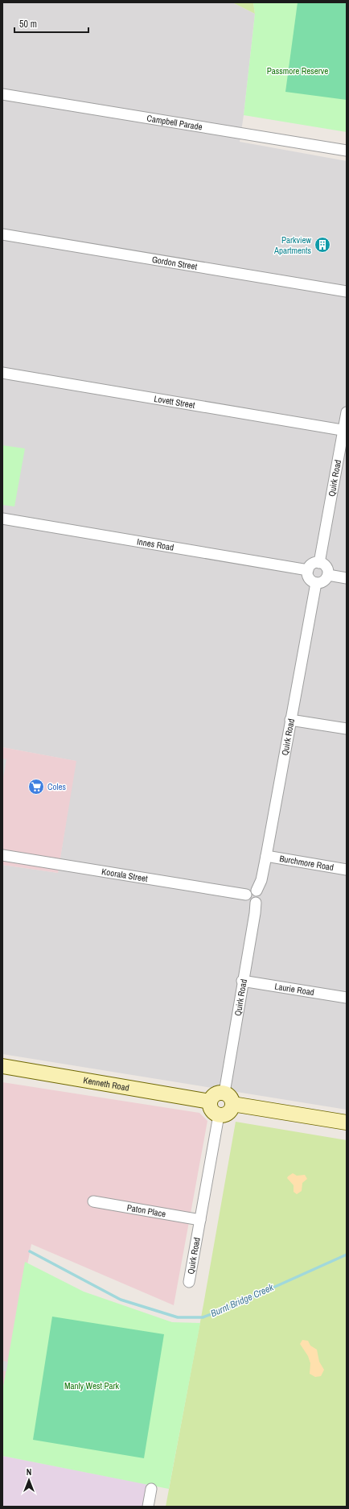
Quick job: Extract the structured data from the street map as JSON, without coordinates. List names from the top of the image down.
{
  "streets": {
    "main road": ["Kenneth Road"],
    "street": [
      "Campbell Parade",
      "Gordon Street",
      "Lovett Street",
      "Quirk Road",
      "Innes Road",
      "Burchmore Road",
      "Koorala Street",
      "Laurie Road",
      "Paton Place"
    ]
  },
  "crossings": [
    ["Lovett Street", "Quirk Road"],
    ["Quirk Road", "Innes Road"],
    ["Quirk Road", "Burchmore Road"],
    ["Quirk Road", "Koorala Street"],
    ["Quirk Road", "Laurie Road"],
    ["Quirk Road", "Kenneth Road"],
    ["Quirk Road", "Paton Place"]
  ],
  "water": ["Burnt Bridge Creek"],
  "parks": ["Passmore Reserve", "Manly West Park"],
  "places": {
    "building": ["Parkview Apartments"],
    "supermarket": ["Coles"]
  },
  "scale_bar": "50 m",
  "north": "top"
}
